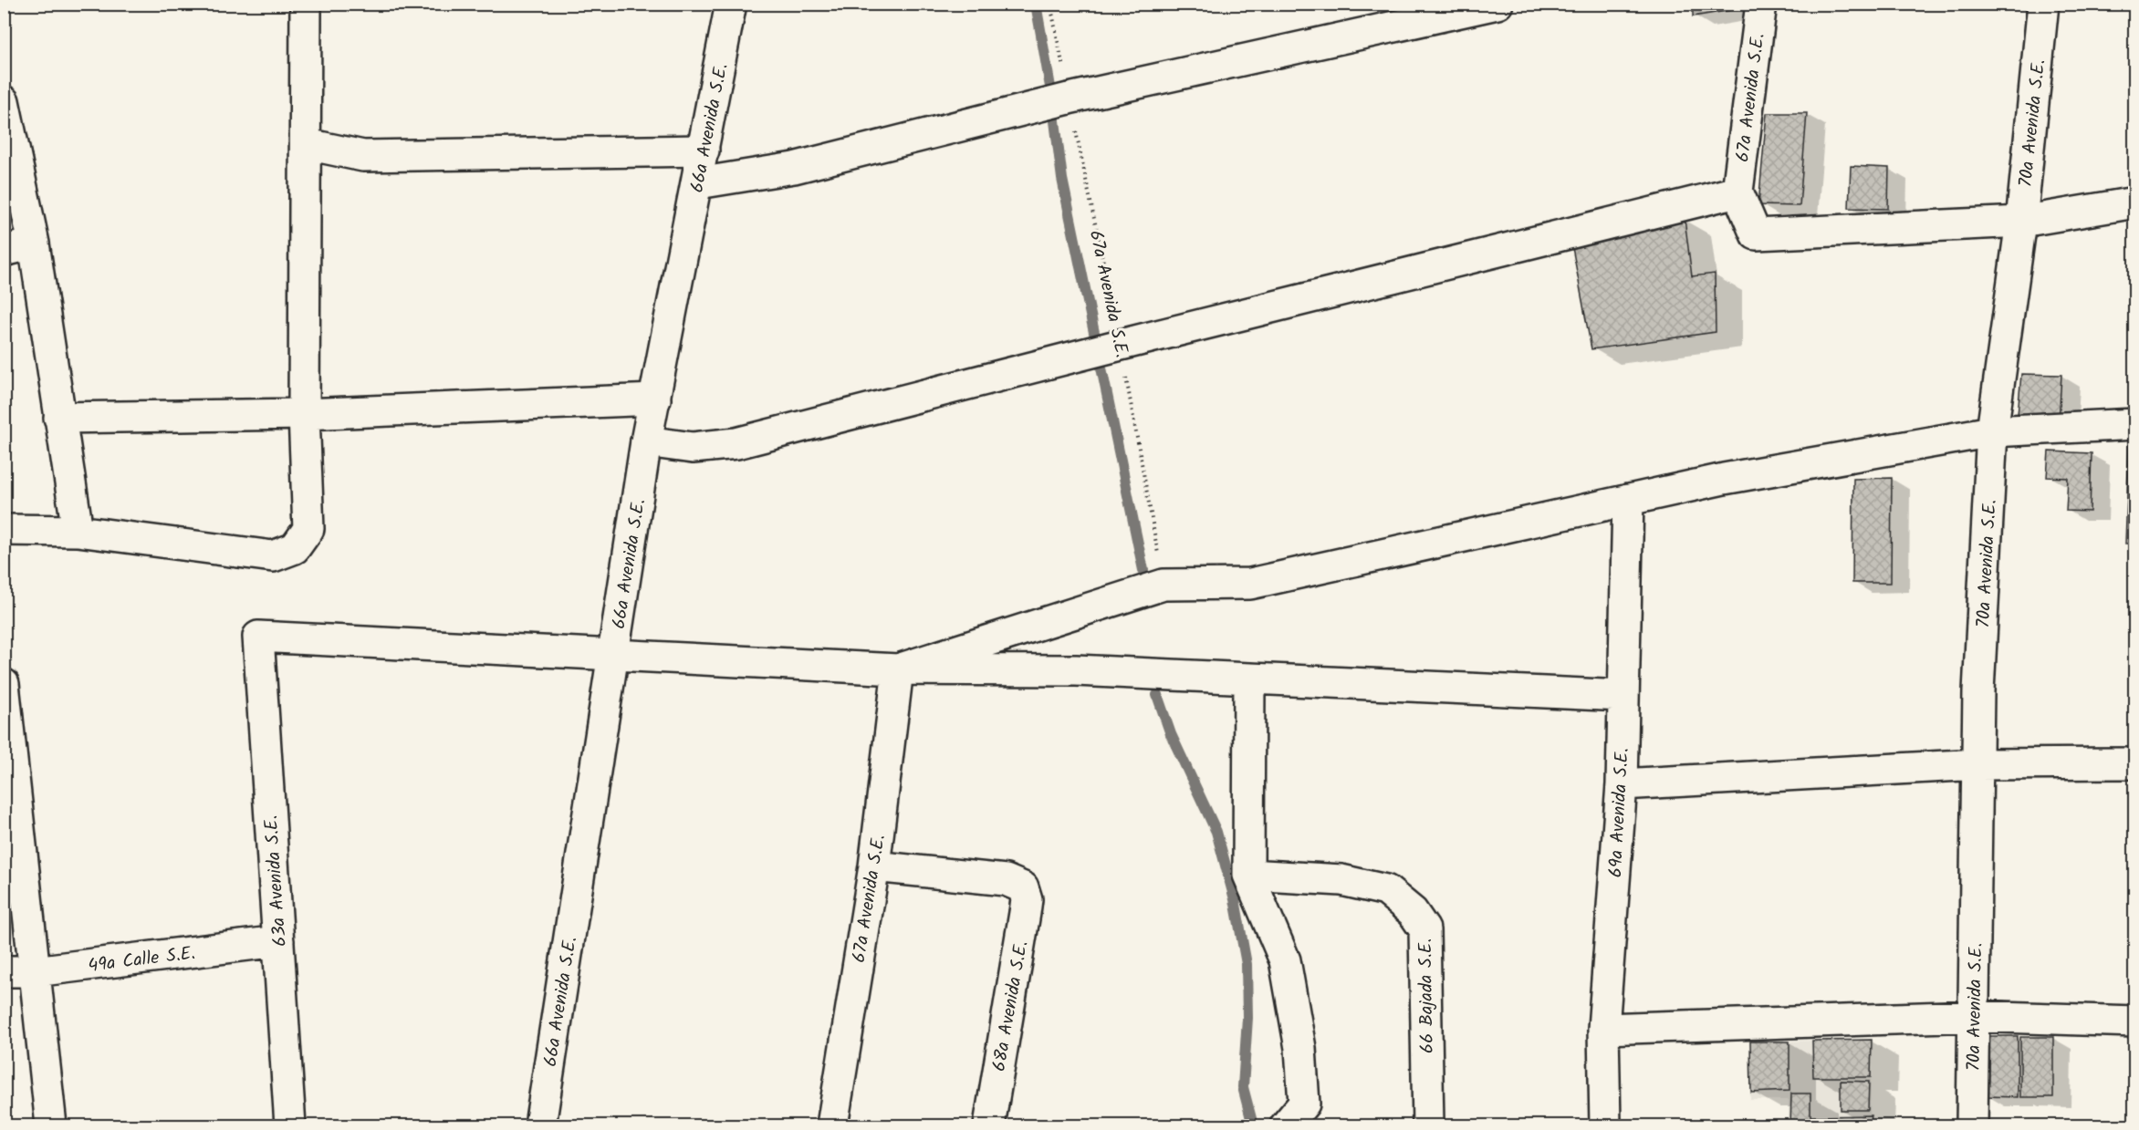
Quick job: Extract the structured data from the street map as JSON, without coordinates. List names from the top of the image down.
{
  "streets": {
    "street": [
      "67a Avenida S.E.",
      "70a Avenida S.E.",
      "66a Avenida S.E.",
      "69a Avenida S.E.",
      "63a Avenida S.E.",
      "49a Calle S.E.",
      "66 Bajada S.E.",
      "68a Avenida S.E."
    ]
  },
  "crossings": [
    ["67a Avenida S.E.", "68a Avenida S.E."],
    ["66a Avenida S.E.", "63a Avenida S.E."],
    ["63a Avenida S.E.", "49a Calle S.E."]
  ]
}
